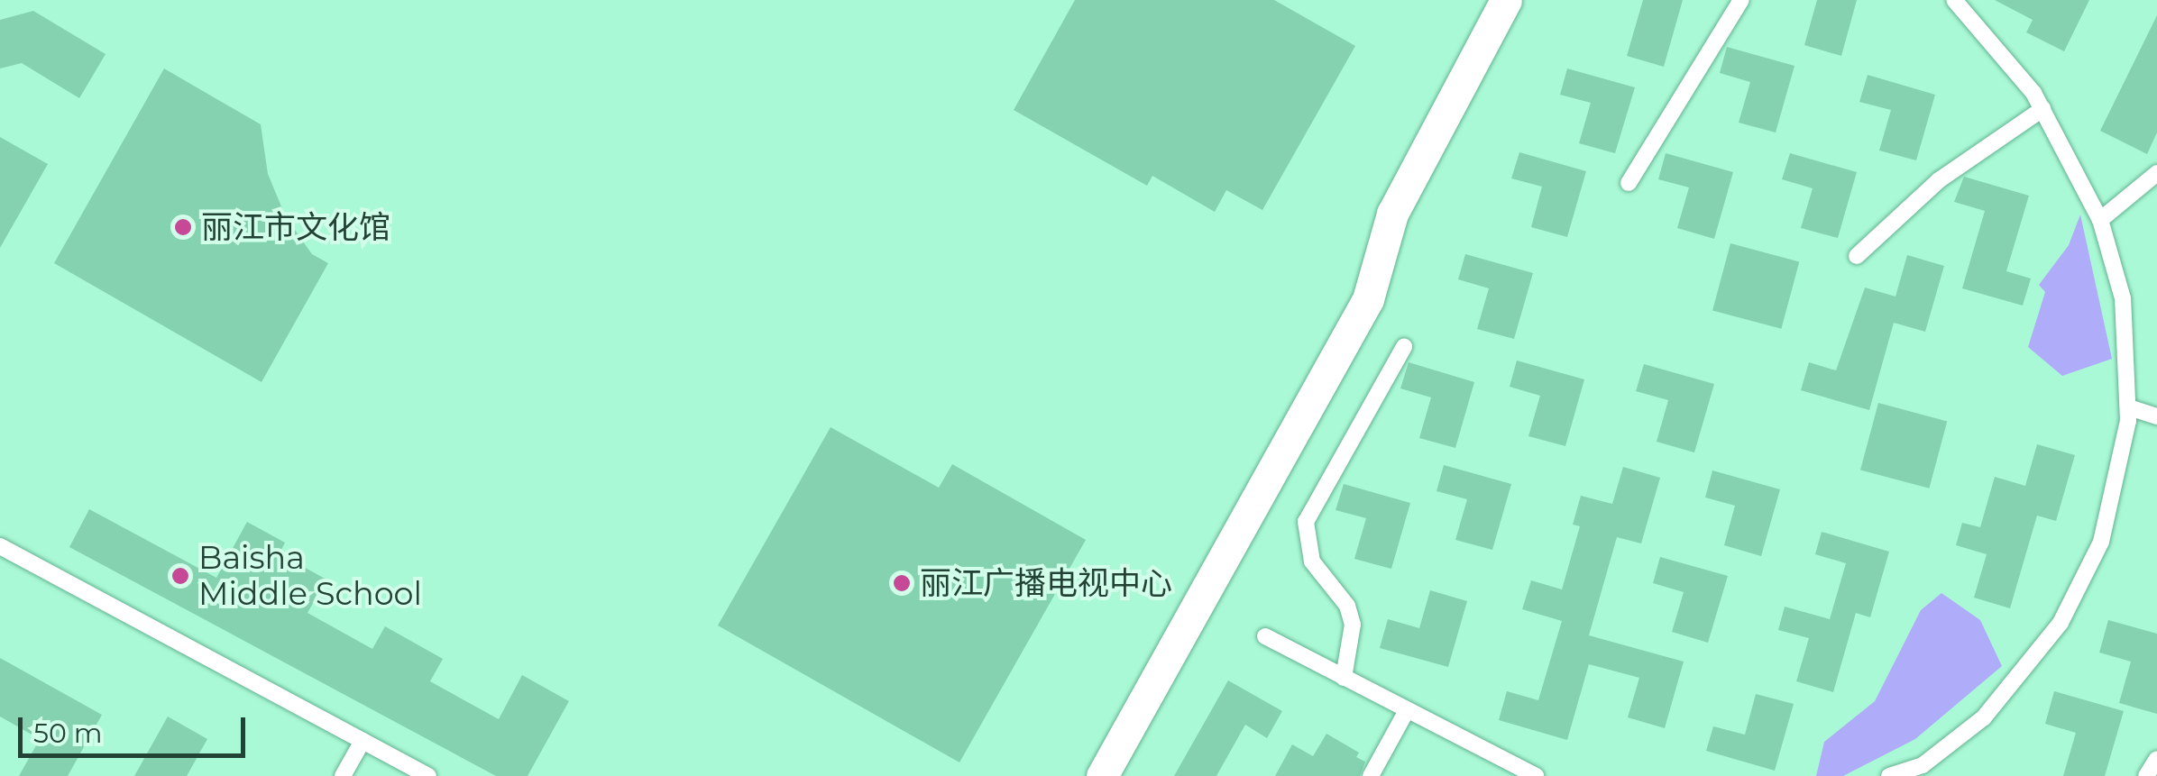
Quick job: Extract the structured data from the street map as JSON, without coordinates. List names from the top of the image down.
{
  "places": ["丽江市文化馆", "Baisha Middle School", "丽江广播电视中心"],
  "scale_bar": "50 m"
}
